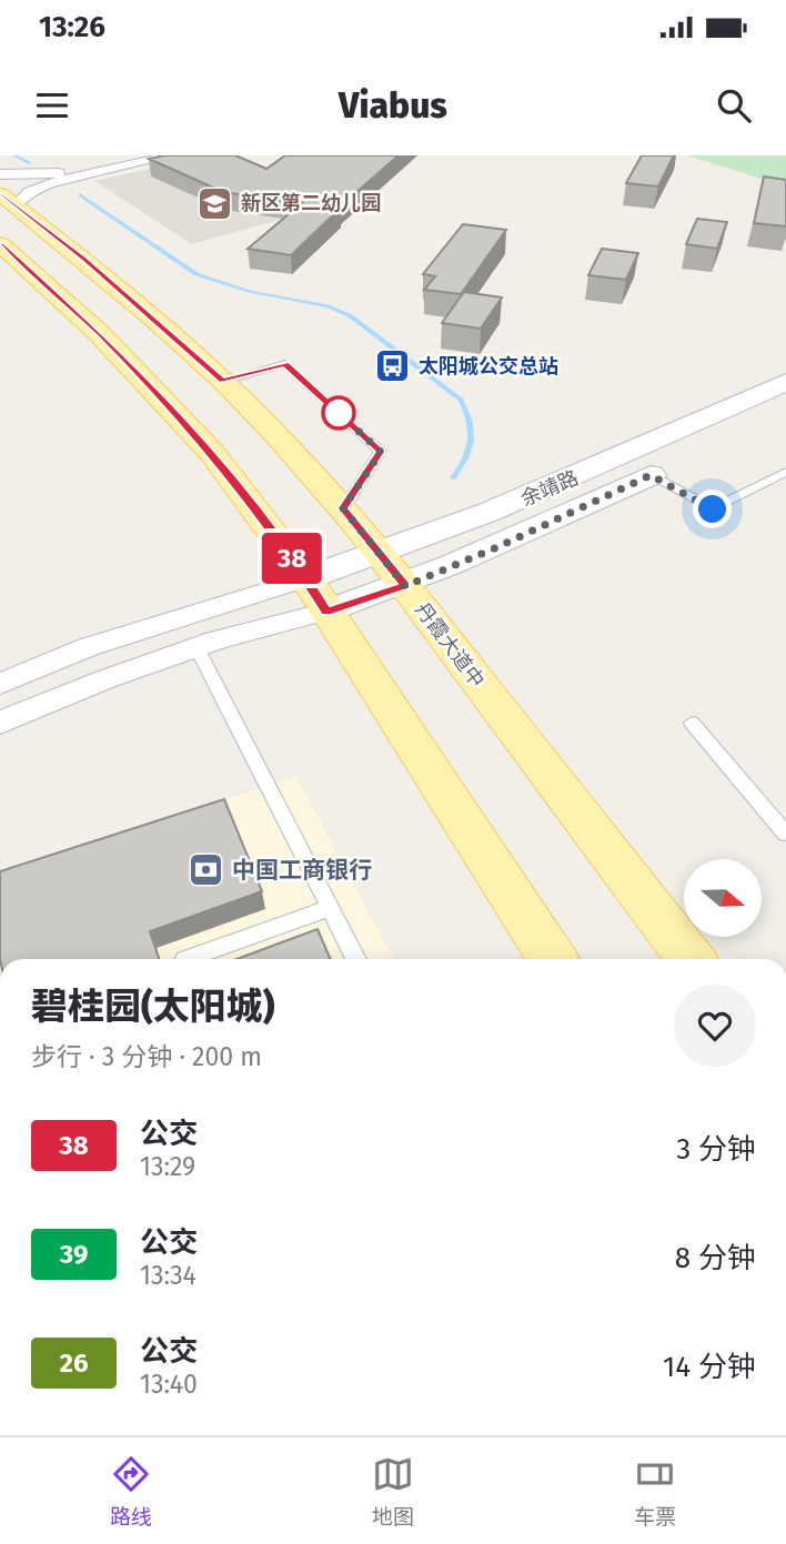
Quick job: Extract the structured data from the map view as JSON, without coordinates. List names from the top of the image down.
{
  "streets": {
    "main road": ["余靖路", "丹霞大道中"]
  },
  "crossings": [
    ["余靖路", "丹霞大道中"]
  ],
  "places": {
    "school or university": ["新区第二幼儿园"],
    "bus stop": ["太阳城公交总站"],
    "bank": ["中国工商银行"]
  },
  "lines": ["bus line 38"],
  "north": "right",
  "page": {
    "status": "13:26",
    "header": "Viabus",
    "on_map": "38",
    "heading": ["碧桂园(太阳城)", "步行 · 3 分钟 · 200 m"],
    "list": [
      {
        "mark": "38",
        "name": "公交",
        "note": "13:29",
        "value": "3 分钟"
      },
      {
        "mark": "39",
        "name": "公交",
        "note": "13:34",
        "value": "8 分钟"
      },
      {
        "mark": "26",
        "name": "公交",
        "note": "13:40",
        "value": "14 分钟"
      }
    ],
    "tabs": ["路线", "地图", "车票"]
  }
}
